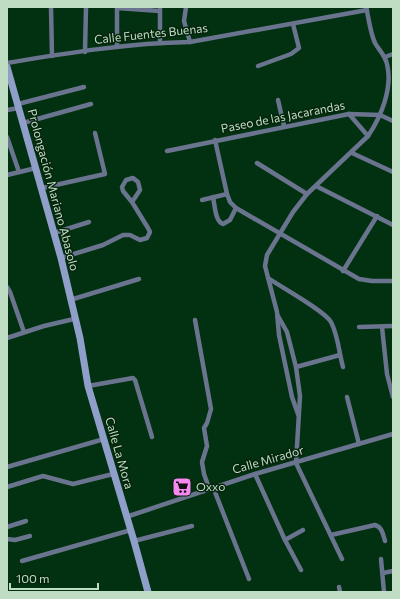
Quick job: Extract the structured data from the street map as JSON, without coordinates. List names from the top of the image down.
{
  "streets": {
    "street": [
      "Calle Fuentes Buenas",
      "Paseo de las Jacarandas",
      "Prolongación Mariano Abasolo",
      "Calle La Mora",
      "Calle Mirador"
    ]
  },
  "crossings": [
    ["Prolongación Mariano Abasolo", "Calle La Mora"],
    ["Calle La Mora", "Calle Mirador"]
  ],
  "places": {
    "supermarket": ["Oxxo"]
  },
  "scale_bar": "100 m"
}
